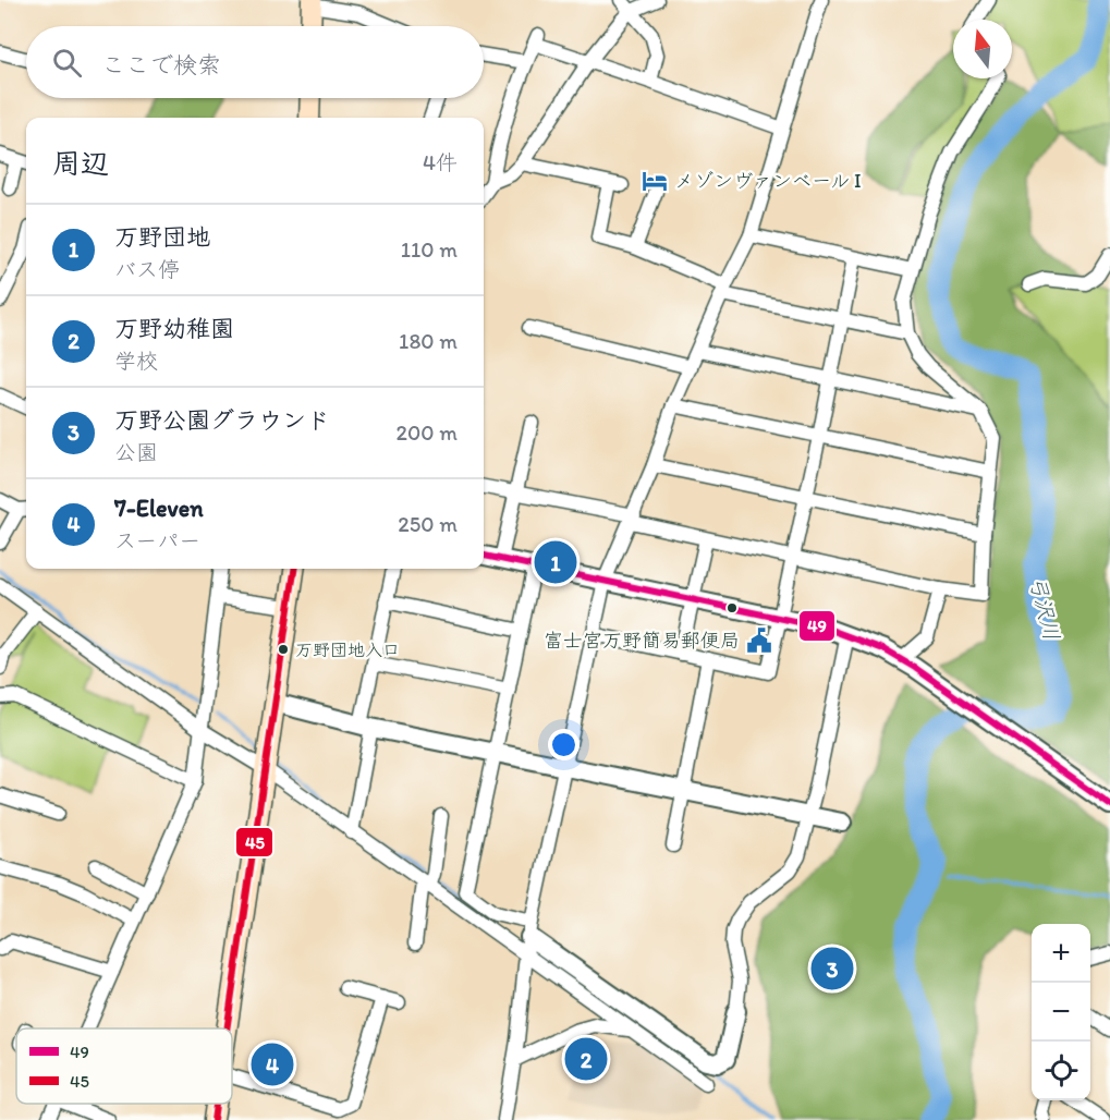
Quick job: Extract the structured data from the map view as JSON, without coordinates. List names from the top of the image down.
{
  "water": ["弓沢川"],
  "places": {
    "hotel": ["メゾンヴァンベール I"],
    "public building": ["富士宮万野簡易郵便局"],
    "other": ["万野団地入口"]
  },
  "lines": ["transit line 49", "transit line 45"],
  "legend": ["49", "45"],
  "north": "top",
  "page": {
    "search": "ここで検索",
    "heading": ["周辺", "4件"],
    "list": [
      {
        "mark": "1",
        "name": "万野団地",
        "note": "バス停",
        "value": "110 m"
      },
      {
        "mark": "2",
        "name": "万野幼稚園",
        "note": "学校",
        "value": "180 m"
      },
      {
        "mark": "3",
        "name": "万野公園グラウンド",
        "note": "公園",
        "value": "200 m"
      },
      {
        "mark": "4",
        "name": "7-Eleven",
        "note": "スーパー",
        "value": "250 m"
      }
    ],
    "pins": [
      "1",
      "3",
      "2",
      "4"
    ],
    "map_buttons": ["+", "−"]
  }
}
